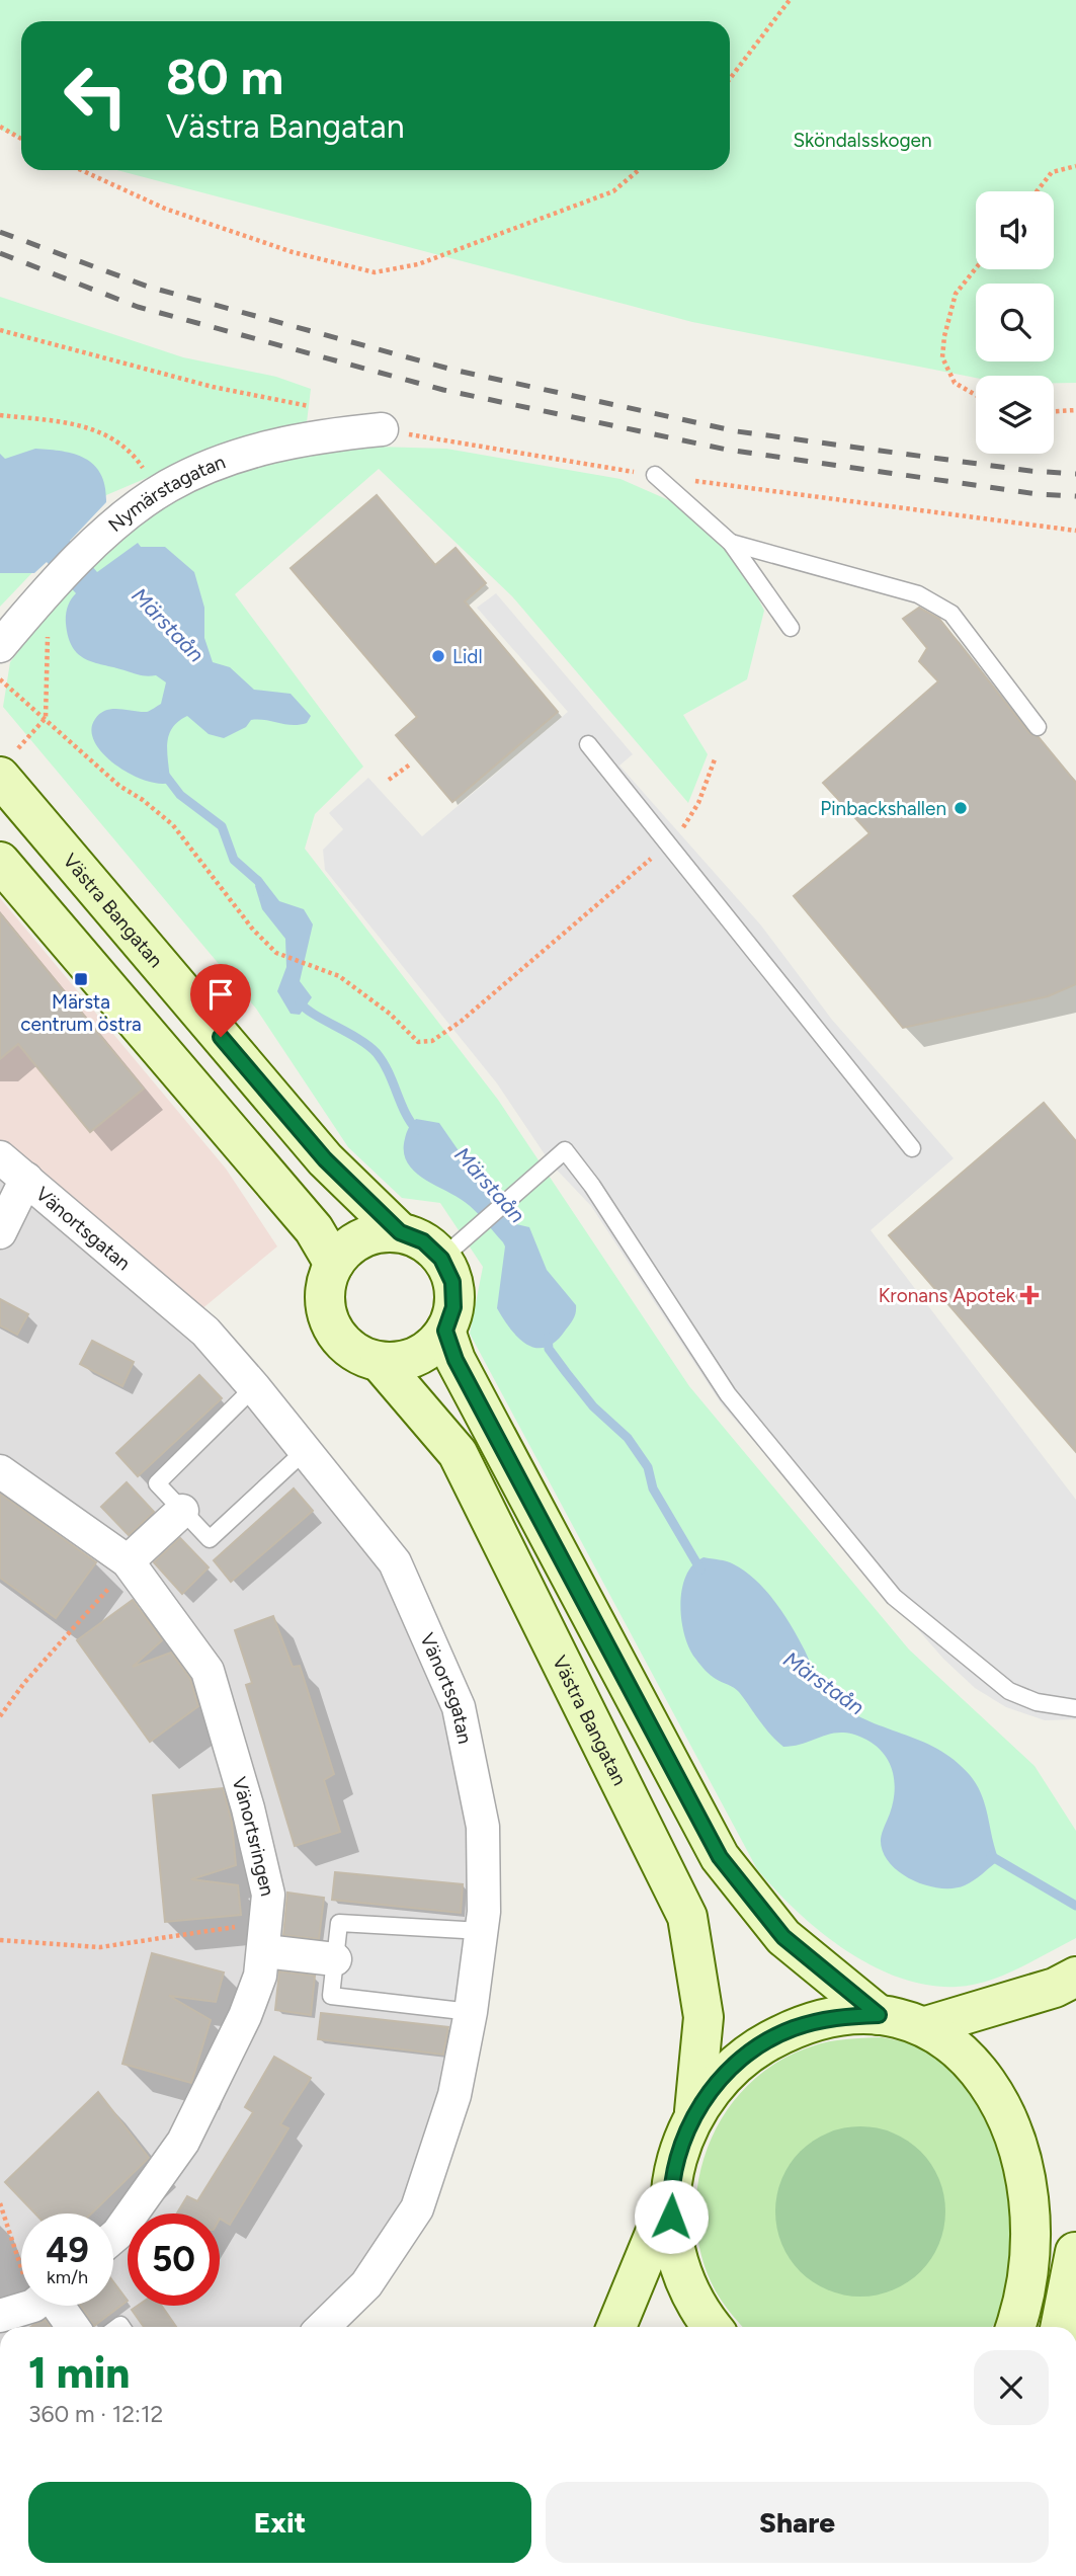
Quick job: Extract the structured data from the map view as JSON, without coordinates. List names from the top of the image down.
{
  "streets": {
    "street": [
      "Nymärstagatan",
      "Västra Bangatan",
      "Vänortsgatan",
      "Vänortsringen"
    ]
  },
  "water": ["Märstaån"],
  "parks": ["Sköndalsskogen"],
  "places": {
    "other": ["Lidl", "Pinbackshallen"],
    "transit": ["Märsta centrum östra"],
    "health": ["Kronans Apotek"]
  },
  "page": {
    "turn": ["80 m", "Västra Bangatan"],
    "speed": "49 km/h",
    "limit": "50",
    "heading": ["1 min", "360 m · 12:12"],
    "buttons": ["Exit", "Share"]
  }
}
